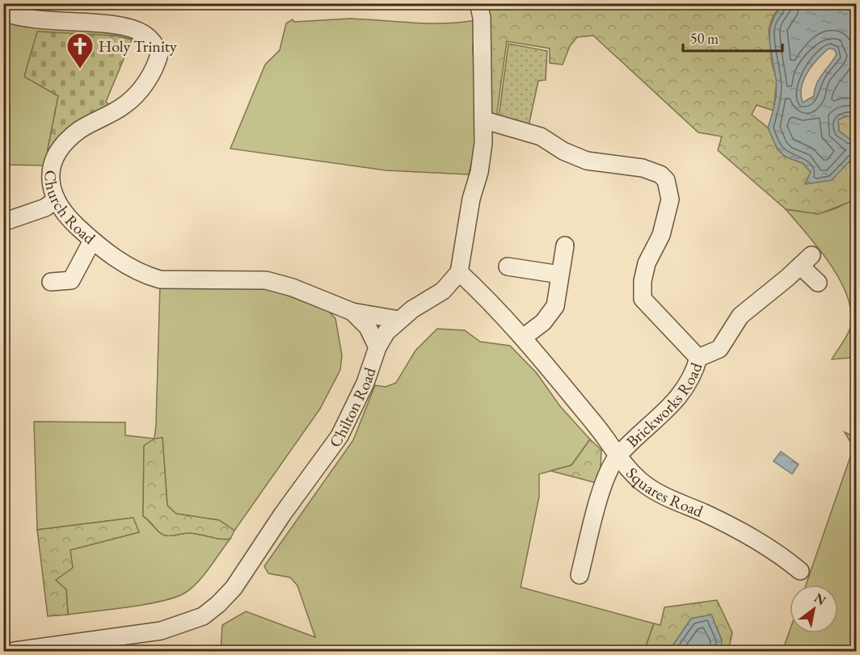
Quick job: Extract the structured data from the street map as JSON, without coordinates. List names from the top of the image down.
{
  "streets": {
    "street": [
      "Church Road",
      "Brickworks Road",
      "Chilton Road",
      "Squares Road"
    ]
  },
  "crossings": [
    ["Church Road", "Chilton Road"],
    ["Brickworks Road", "Chilton Road"],
    ["Brickworks Road", "Squares Road"]
  ],
  "places": {
    "church": ["Holy Trinity"]
  },
  "scale_bar": "50 m",
  "north": "top right"
}
